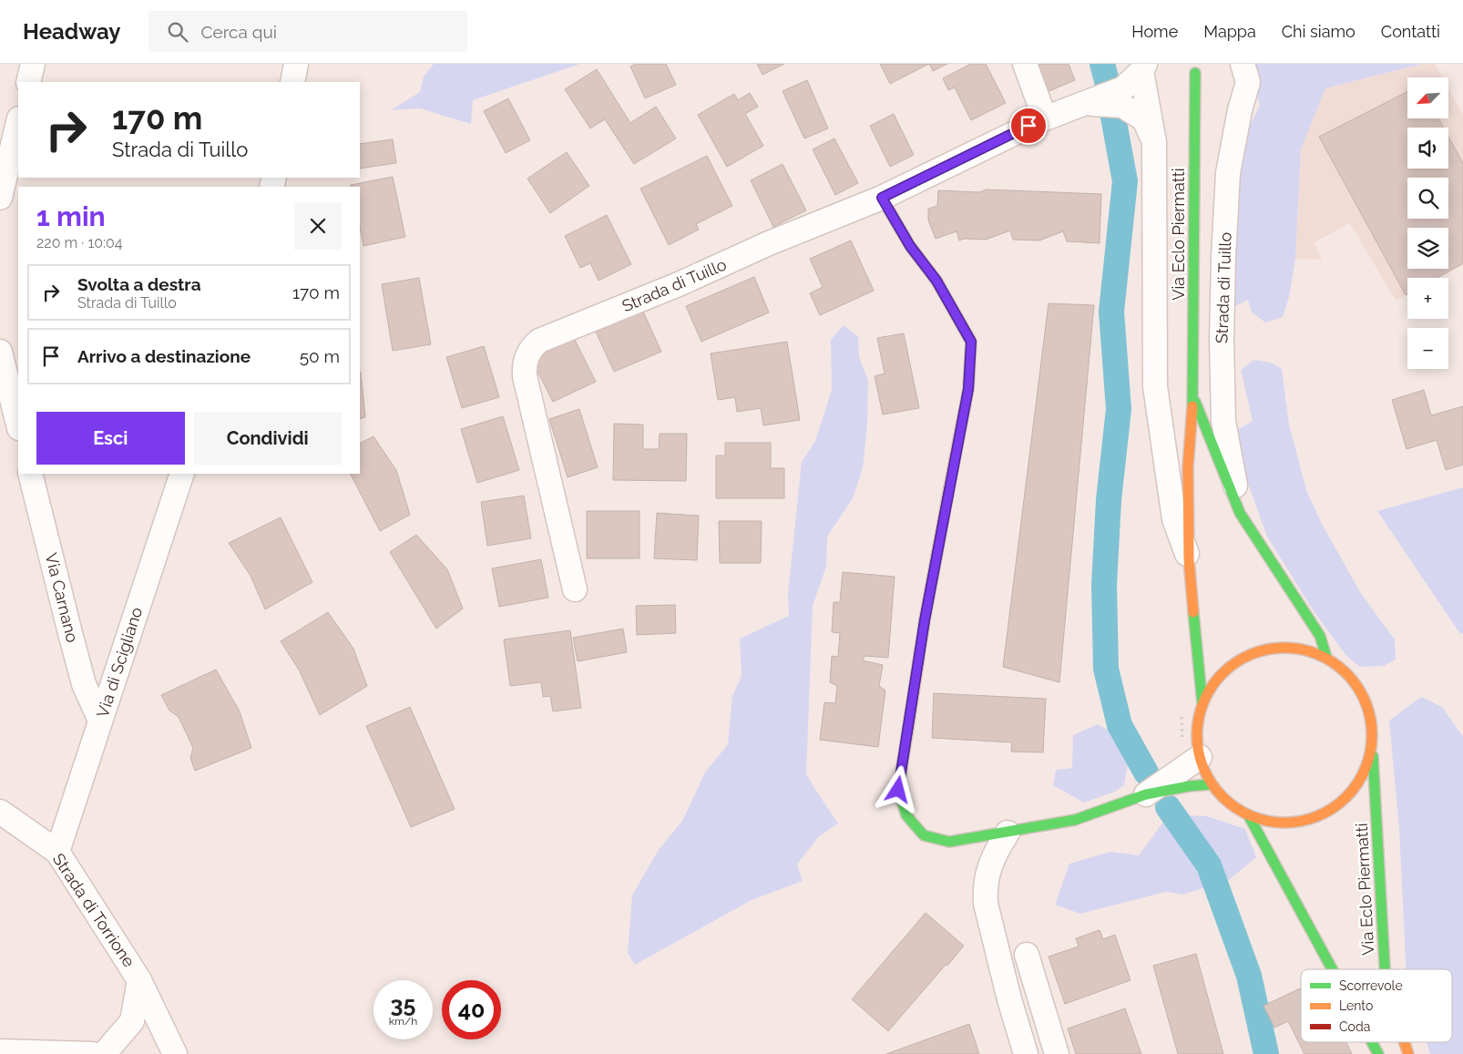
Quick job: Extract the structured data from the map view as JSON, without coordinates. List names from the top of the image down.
{
  "streets": {
    "main road": ["Via Eclo Piermatti"],
    "street": [
      "Strada di Tuillo",
      "Via Carnano",
      "Via di Scigliano",
      "Strada di Torrione"
    ]
  },
  "crossings": [
    ["Via Eclo Piermatti", "Strada di Tuillo"],
    ["Via Carnano", "Via di Scigliano"],
    ["Via di Scigliano", "Strada di Torrione"]
  ],
  "legend": ["Scorrevole", "Lento", "Coda"],
  "north": "bottom left",
  "page": {
    "header": "Headway",
    "search": "Cerca qui",
    "nav": [
      "Home",
      "Mappa",
      "Chi siamo",
      "Contatti"
    ],
    "map_buttons": ["+", "−"],
    "turn": ["170 m", "Strada di Tuillo"],
    "heading": ["1 min", "220 m · 10:04"],
    "list": [
      {
        "name": "Svolta a destra",
        "note": "Strada di Tuillo",
        "value": "170 m"
      },
      {
        "name": "Arrivo a destinazione",
        "value": "50 m"
      }
    ],
    "buttons": ["Esci", "Condividi"],
    "speed": "35 km/h",
    "limit": "40"
  }
}
